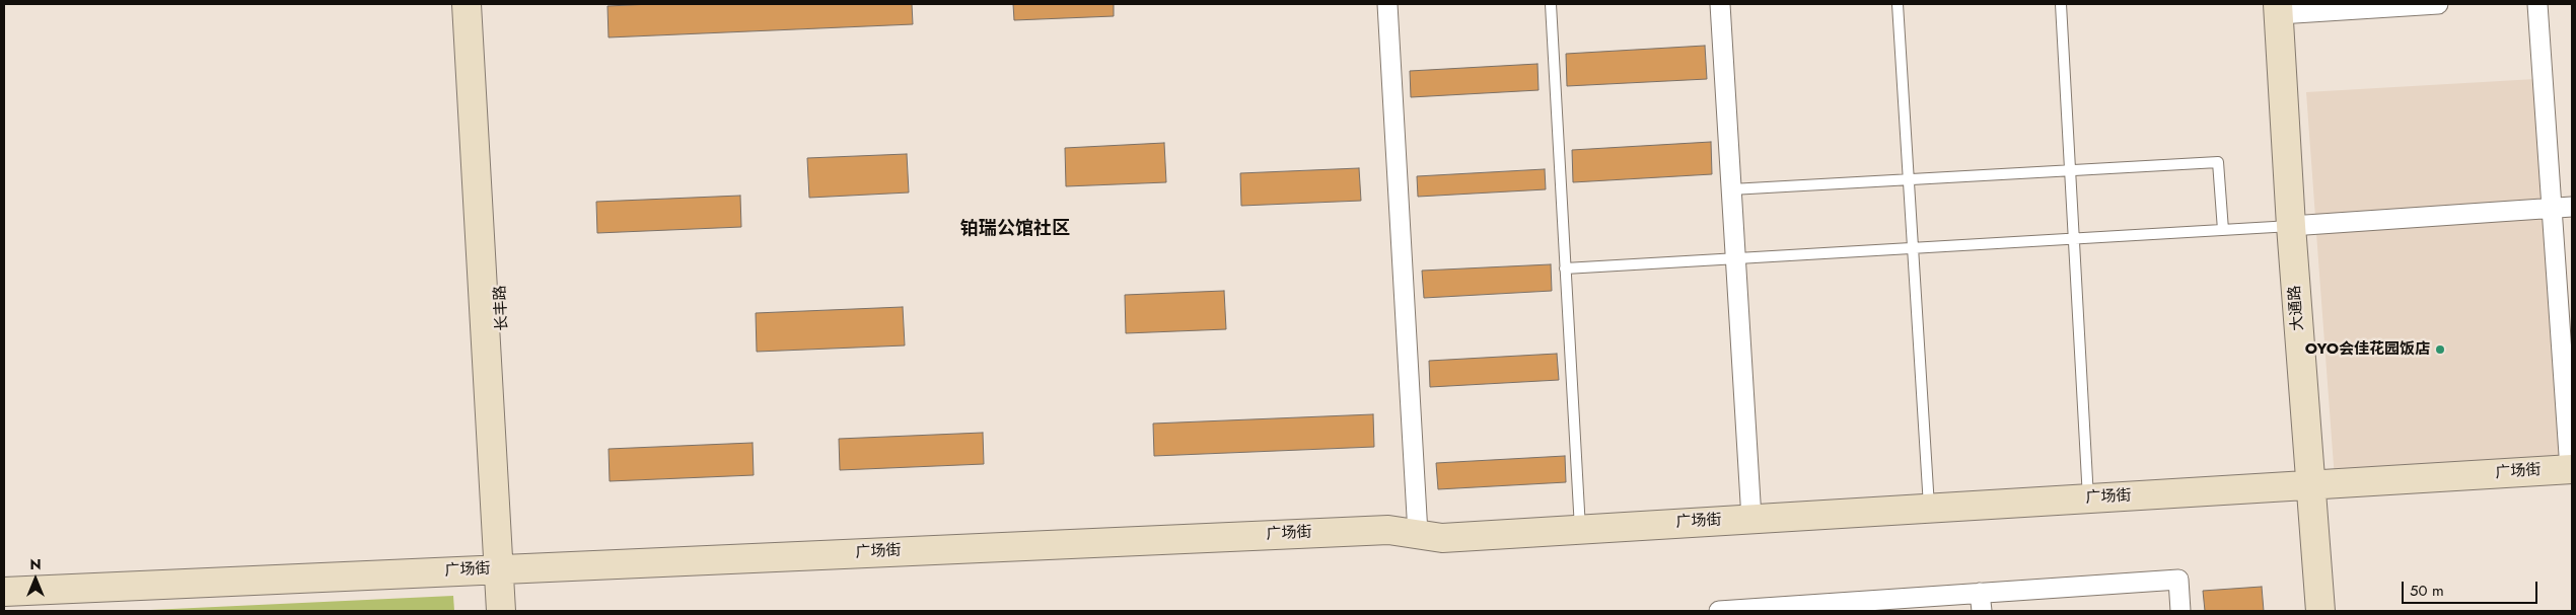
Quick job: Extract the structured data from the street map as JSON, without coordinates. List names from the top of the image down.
{
  "streets": {
    "street": ["长丰路", "大通路", "广场街"]
  },
  "crossings": [
    ["长丰路", "广场街"],
    ["大通路", "广场街"]
  ],
  "districts": ["铂瑞公馆社区"],
  "places": ["OYO会佳花园饭店"],
  "scale_bar": "50 m",
  "north": "top"
}
